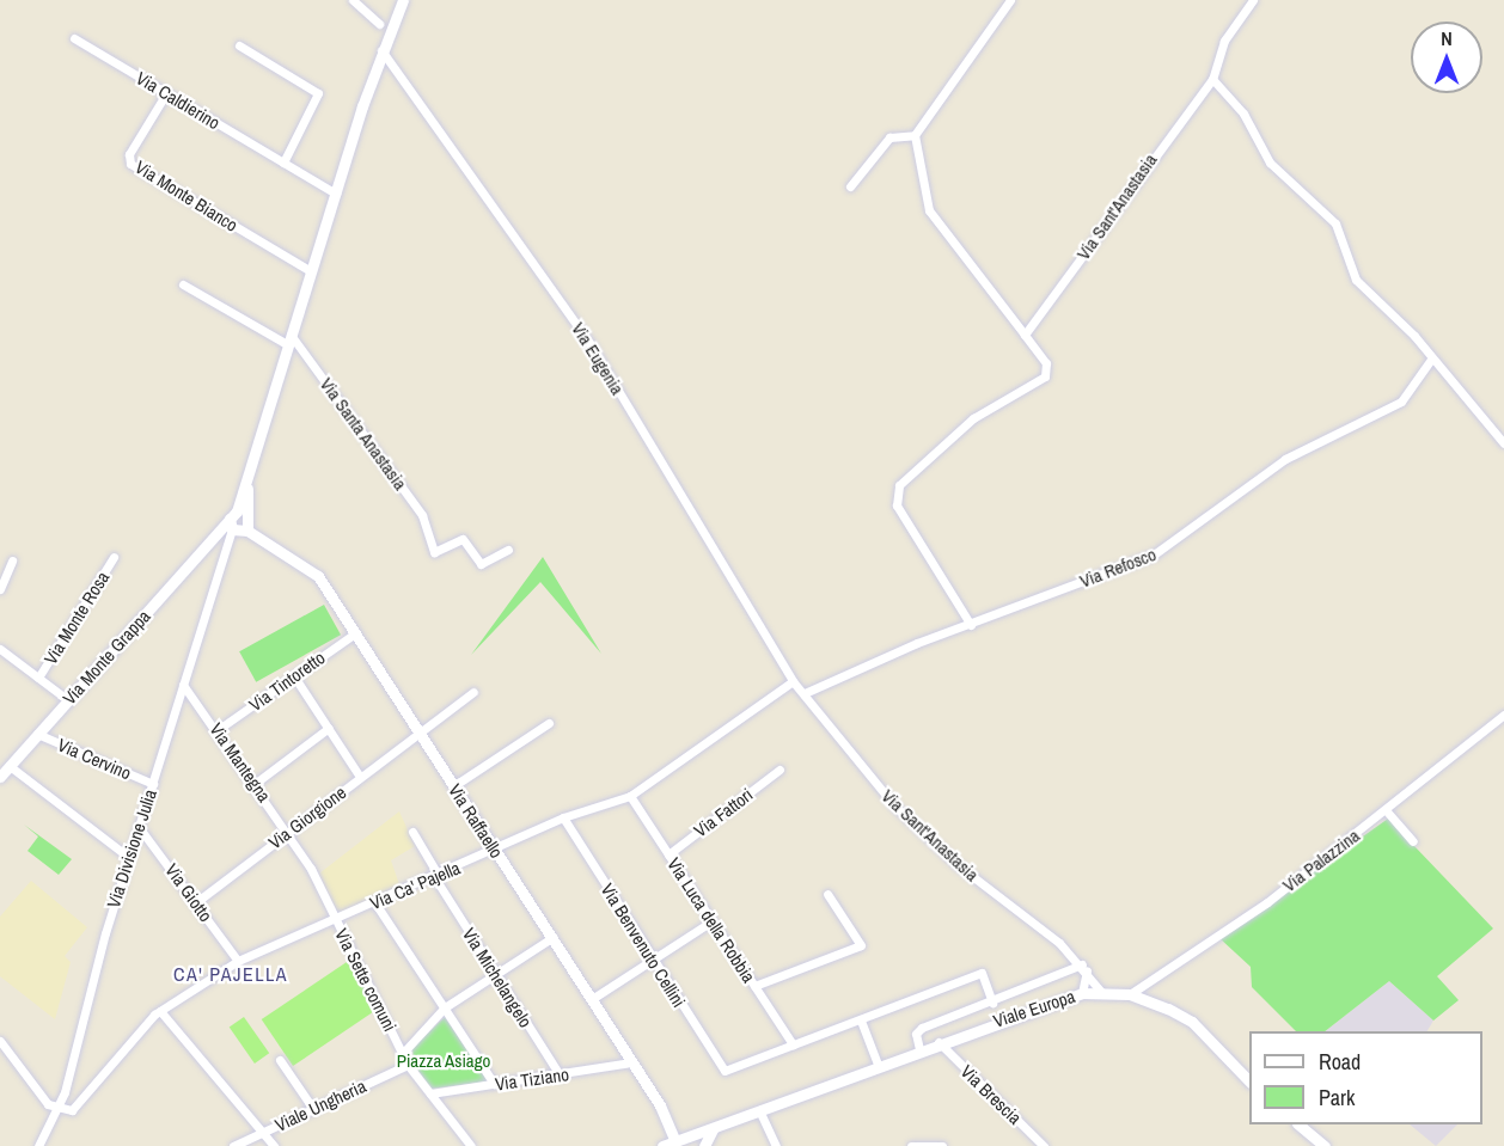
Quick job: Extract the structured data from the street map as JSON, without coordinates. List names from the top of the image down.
{
  "streets": {
    "main road": ["Via Monte Grappa", "Via Raffaello", "Viale Europa"],
    "street": [
      "Via Caldierino",
      "Via Monte Bianco",
      "Via Sant'Anastasia",
      "Via Eugenia",
      "Via Santa Anastasia",
      "Via Refosco",
      "Via Monte Rosa",
      "Via Tintoretto",
      "Via Cervino",
      "Via Mantegna",
      "Via Fattori",
      "Via Giorgione",
      "Via Divisione Julia",
      "Via Palazzina",
      "Via Ca' Pajella",
      "Via Giotto",
      "Via Luca della Robbia",
      "Via Benvenuto Cellini",
      "Via Michelangelo",
      "Via Sette comuni",
      "Via Tiziano",
      "Via Brescia",
      "Viale Ungheria"
    ]
  },
  "crossings": [
    ["Via Caldierino", "Via Monte Bianco"],
    ["Via Sant'Anastasia", "Via Eugenia"],
    ["Via Sant'Anastasia", "Via Refosco"],
    ["Via Sant'Anastasia", "Via Ca' Pajella"],
    ["Via Sant'Anastasia", "Viale Europa"],
    ["Via Eugenia", "Via Ca' Pajella"],
    ["Via Monte Grappa", "Via Cervino"],
    ["Via Monte Grappa", "Via Raffaello"],
    ["Via Monte Grappa", "Via Divisione Julia"],
    ["Via Tintoretto", "Via Mantegna"],
    ["Via Tintoretto", "Via Raffaello"],
    ["Via Cervino", "Via Divisione Julia"],
    ["Via Mantegna", "Via Giorgione"],
    ["Via Mantegna", "Via Divisione Julia"],
    ["Via Mantegna", "Via Ca' Pajella"],
    ["Via Mantegna", "Via Sette comuni"],
    ["Via Fattori", "Via Luca della Robbia"],
    ["Via Giorgione", "Via Raffaello"],
    ["Via Giorgione", "Via Giotto"],
    ["Via Raffaello", "Via Divisione Julia"],
    ["Via Raffaello", "Via Ca' Pajella"],
    ["Via Raffaello", "Viale Europa"],
    ["Via Raffaello", "Via Tiziano"],
    ["Via Divisione Julia", "Via Ca' Pajella"],
    ["Via Divisione Julia", "Via Giotto"],
    ["Via Palazzina", "Viale Europa"],
    ["Via Ca' Pajella", "Via Giotto"],
    ["Via Ca' Pajella", "Via Luca della Robbia"],
    ["Via Ca' Pajella", "Via Benvenuto Cellini"],
    ["Via Ca' Pajella", "Via Michelangelo"],
    ["Via Ca' Pajella", "Via Sette comuni"],
    ["Via Luca della Robbia", "Via Benvenuto Cellini"],
    ["Via Michelangelo", "Via Tiziano"],
    ["Via Sette comuni", "Via Tiziano"],
    ["Via Sette comuni", "Viale Ungheria"],
    ["Viale Europa", "Via Brescia"]
  ],
  "districts": ["CA' PAJELLA"],
  "parks": ["Piazza Asiago"],
  "legend": ["Road", "Park"],
  "north": "top"
}
